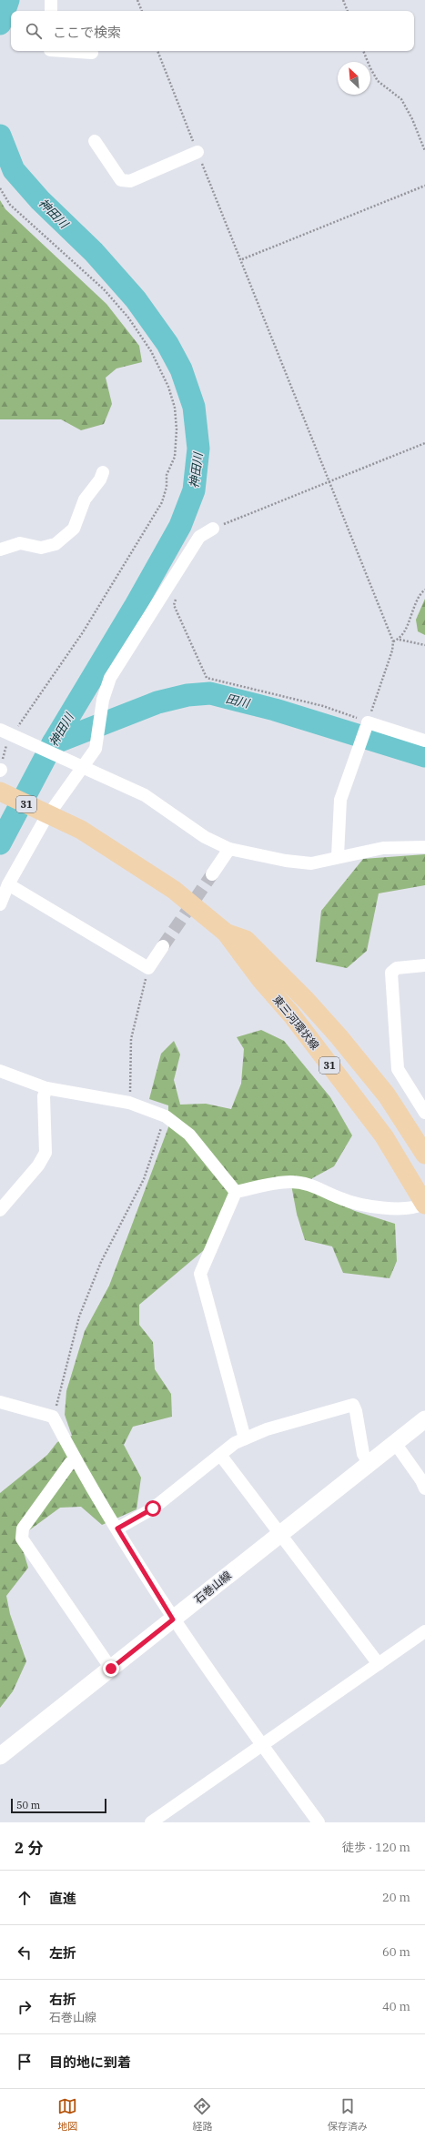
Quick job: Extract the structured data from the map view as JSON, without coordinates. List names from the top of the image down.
{
  "streets": {
    "main road": ["31", "東三河環状線", "石巻山線"]
  },
  "water": ["神田川", "田川"],
  "scale_bar": "50 m",
  "north": "top left",
  "page": {
    "search": "ここで検索",
    "scale": "50 m",
    "heading": ["2 分", "徒歩 · 120 m"],
    "list": [
      ["直進", "20 m"],
      ["左折", "60 m"],
      ["右折", "石巻山線", "40 m"],
      "目的地に到着"
    ],
    "nav": ["地図", "経路", "保存済み"]
  }
}
